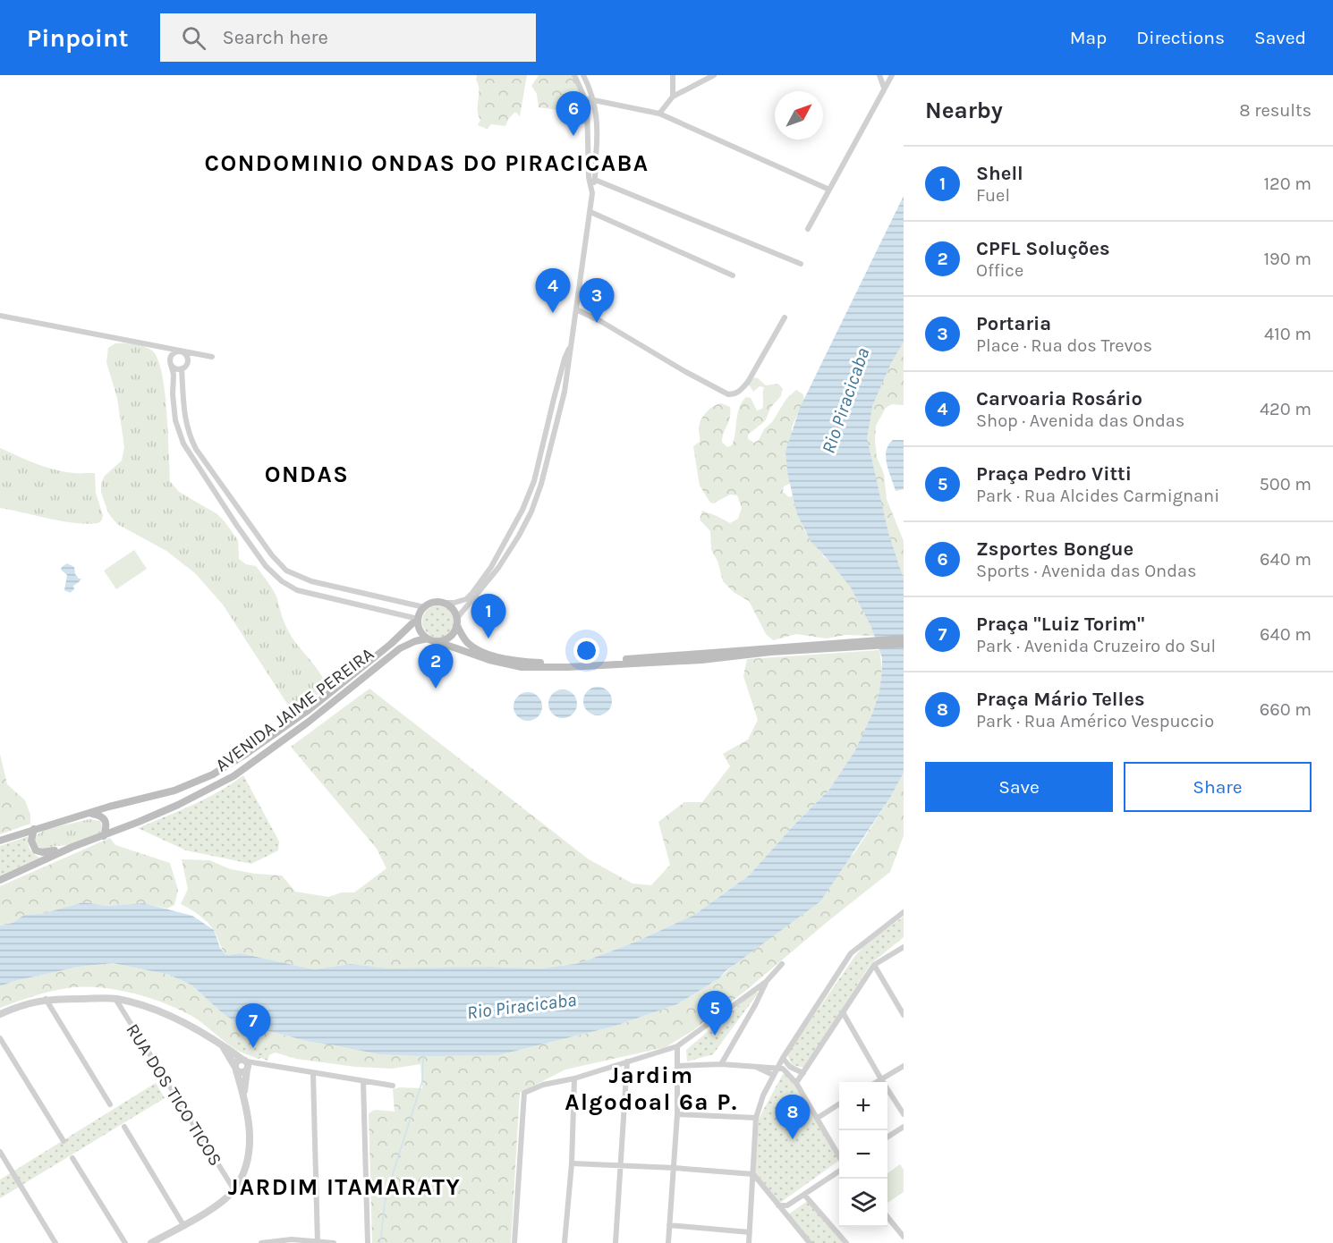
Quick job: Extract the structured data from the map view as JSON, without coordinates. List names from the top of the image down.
{
  "streets": {
    "main road": ["AVENIDA JAIME PEREIRA"],
    "street": ["RUA DOS TICO TICOS"]
  },
  "districts": [
    "CONDOMINIO ONDAS DO PIRACICABA",
    "ONDAS",
    "Jardim Algodoal 6ª P.",
    "JARDIM ITAMARATY"
  ],
  "water": ["Rio Piracicaba"],
  "north": "top right",
  "page": {
    "header": "Pinpoint",
    "search": "Search here",
    "nav": ["Map", "Directions", "Saved"],
    "heading": ["Nearby", "8 results"],
    "pins": [
      "6",
      "4",
      "3",
      "1",
      "2",
      "5",
      "7",
      "8"
    ],
    "list": [
      {
        "mark": "1",
        "name": "Shell",
        "note": "Fuel",
        "value": "120 m"
      },
      {
        "mark": "2",
        "name": "CPFL Soluções",
        "note": "Office",
        "value": "190 m"
      },
      {
        "mark": "3",
        "name": "Portaria",
        "note": "Place · Rua dos Trevos",
        "value": "410 m"
      },
      {
        "mark": "4",
        "name": "Carvoaria Rosário",
        "note": "Shop · Avenida das Ondas",
        "value": "420 m"
      },
      {
        "mark": "5",
        "name": "Praça Pedro Vitti",
        "note": "Park · Rua Alcides Carmignani",
        "value": "500 m"
      },
      {
        "mark": "6",
        "name": "Zsportes Bongue",
        "note": "Sports · Avenida das Ondas",
        "value": "640 m"
      },
      {
        "mark": "7",
        "name": "Praça \"Luiz Torim\"",
        "note": "Park · Avenida Cruzeiro do Sul",
        "value": "640 m"
      },
      {
        "mark": "8",
        "name": "Praça Mário Telles",
        "note": "Park · Rua Américo Vespuccio",
        "value": "660 m"
      }
    ],
    "buttons": ["Save", "Share"],
    "map_buttons": ["+", "−"]
  }
}
